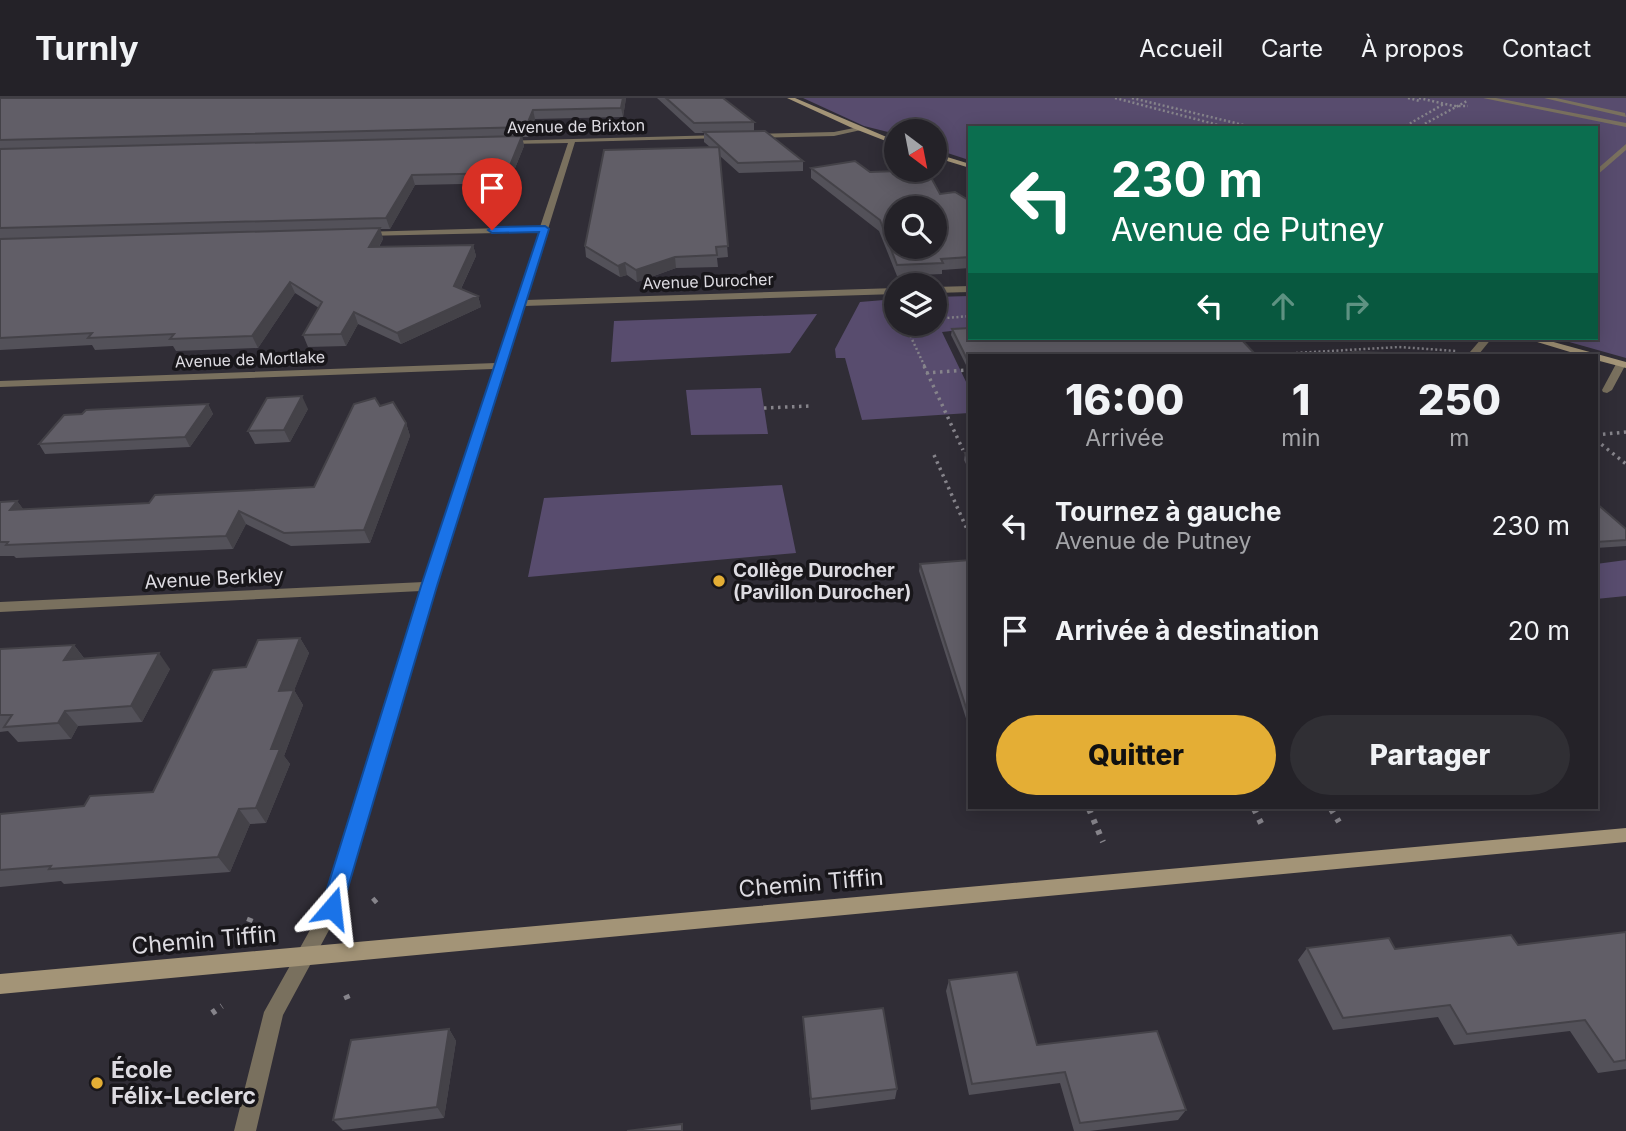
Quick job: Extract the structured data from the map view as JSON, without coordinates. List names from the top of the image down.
{
  "streets": {
    "street": [
      "Avenue de Brixton",
      "Avenue Durocher",
      "Avenue de Mortlake",
      "Avenue Berkley",
      "Chemin Tiffin"
    ]
  },
  "places": ["Collège Durocher (Pavillon Durocher)", "École Félix-Leclerc"],
  "north": "bottom right",
  "page": {
    "header": "Turnly",
    "nav": [
      "Accueil",
      "Carte",
      "À propos",
      "Contact"
    ],
    "turn": ["230 m", "Avenue de Putney"],
    "eta": [
      "16:00",
      "Arrivée",
      "1",
      "min",
      "250",
      "m"
    ],
    "list": [
      {
        "name": "Tournez à gauche",
        "note": "Avenue de Putney",
        "value": "230 m"
      },
      {
        "name": "Arrivée à destination",
        "value": "20 m"
      }
    ],
    "buttons": ["Quitter", "Partager"]
  }
}
